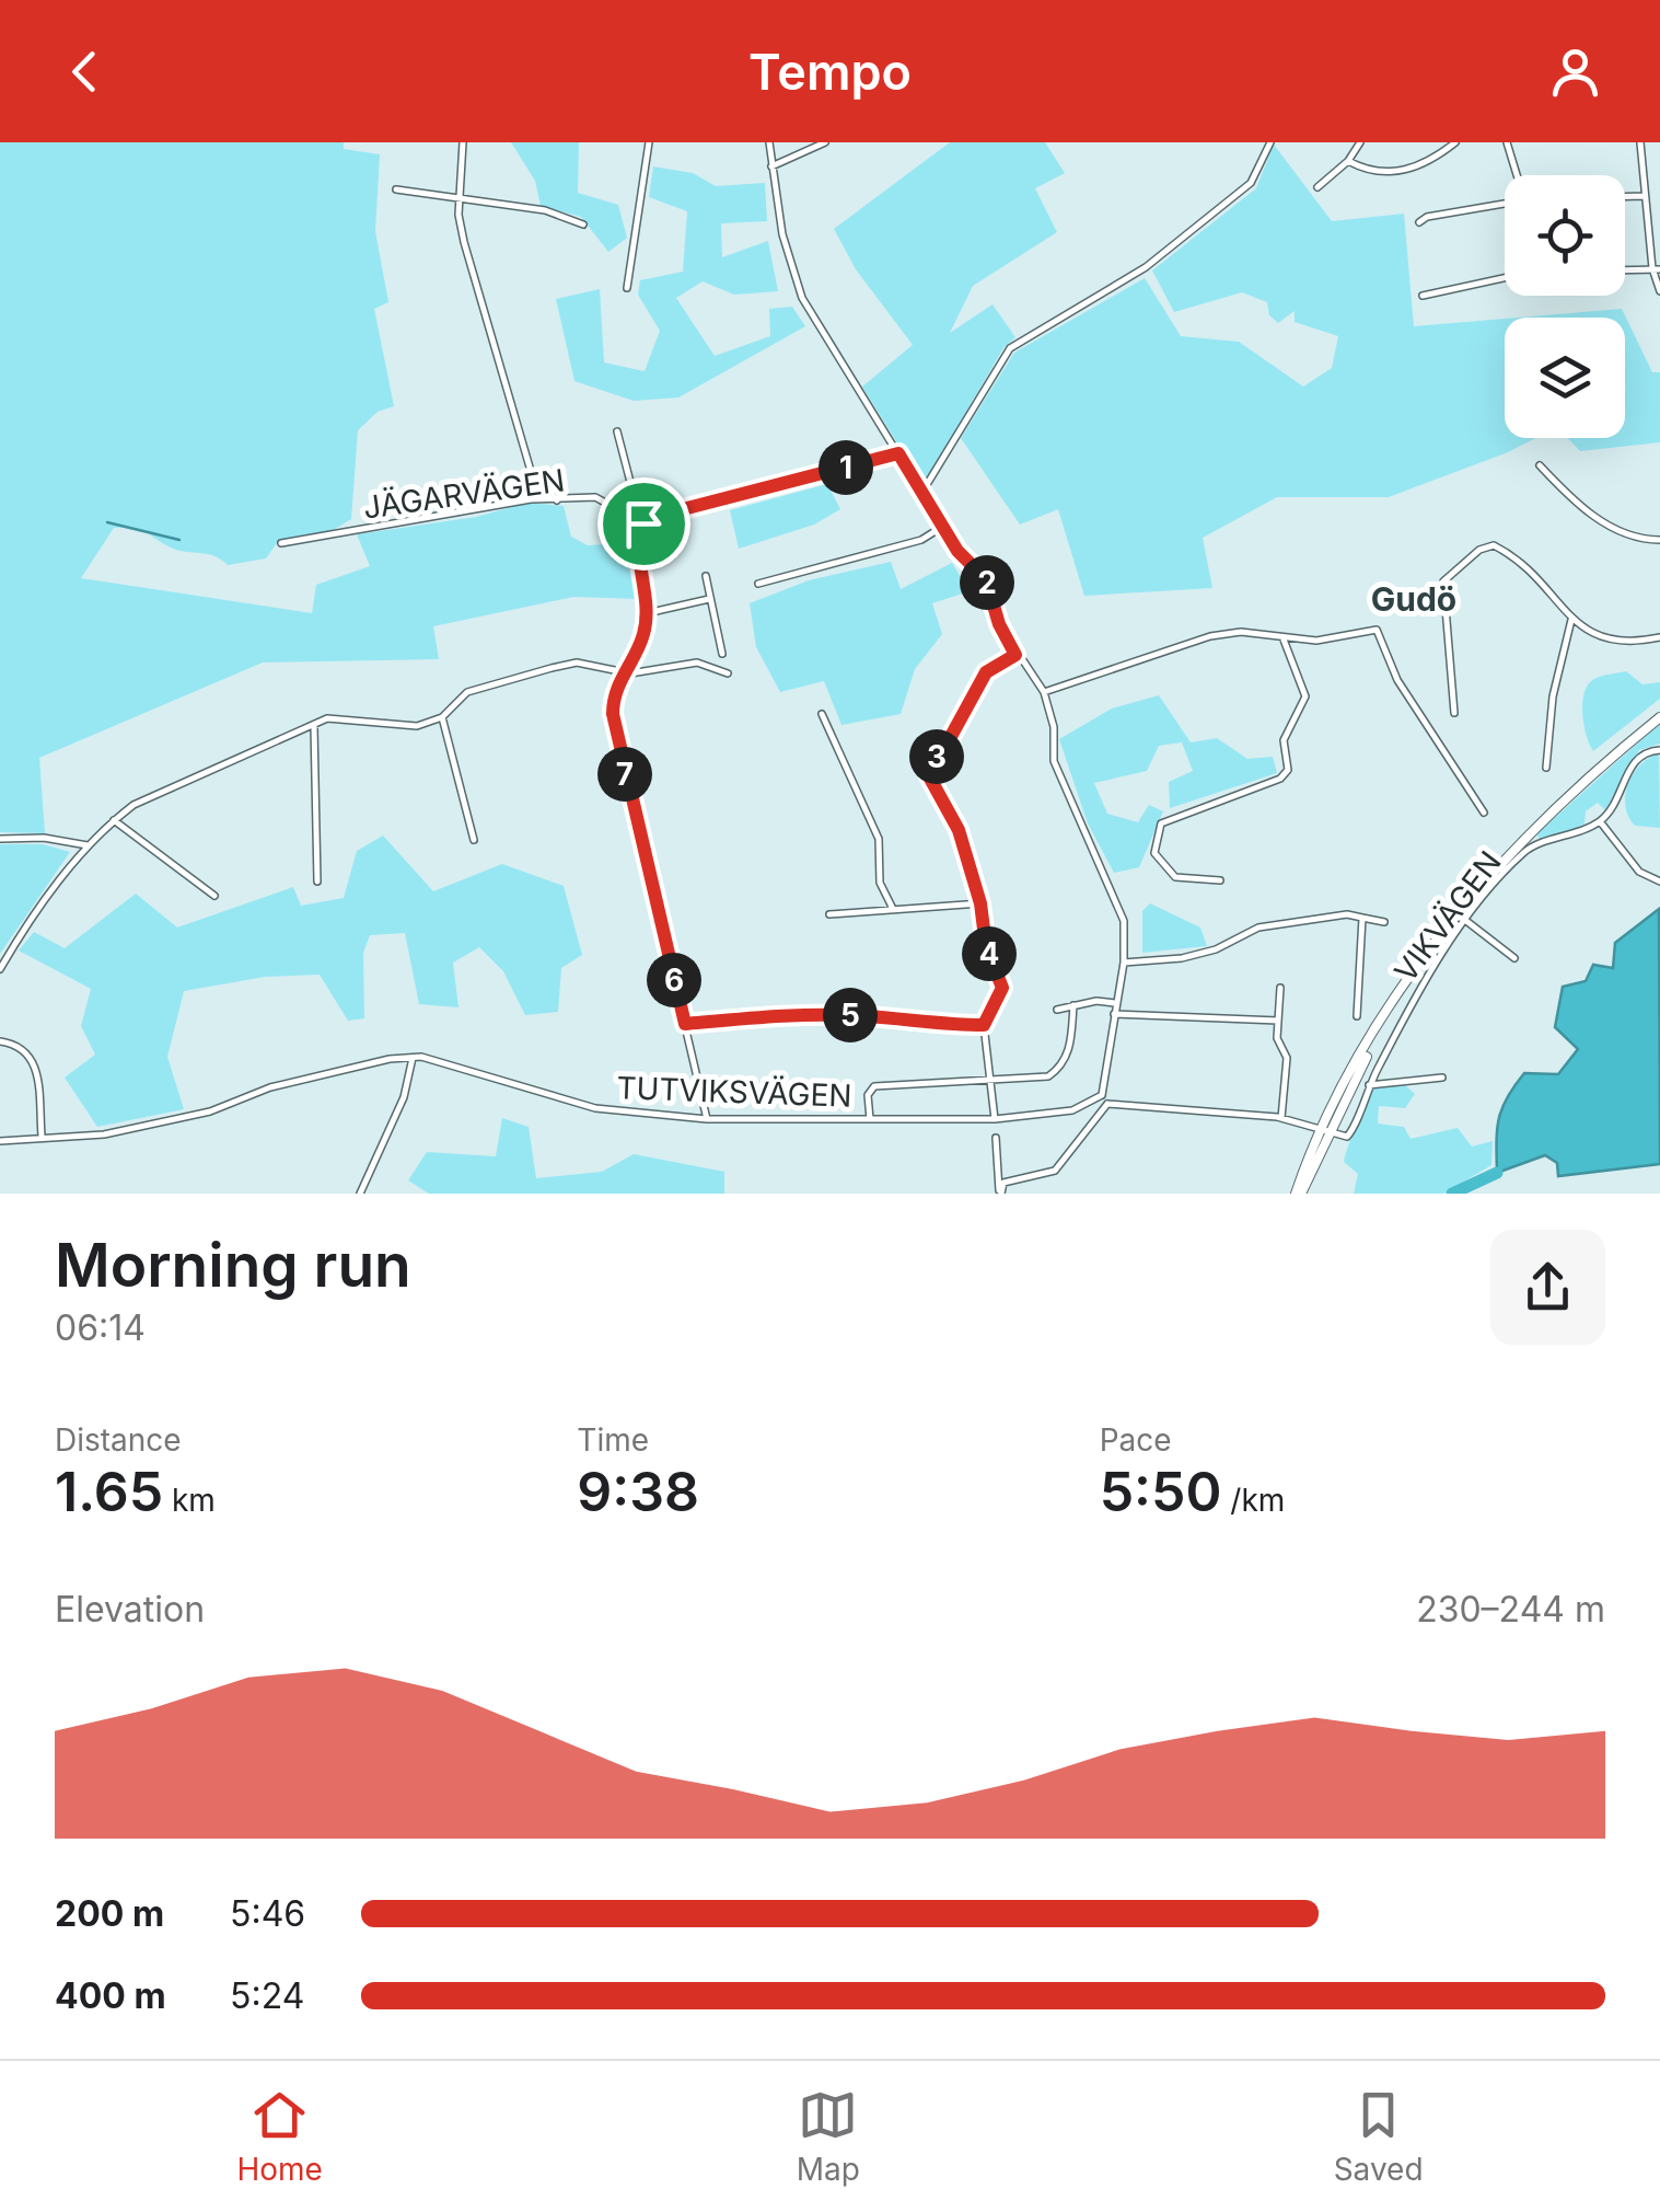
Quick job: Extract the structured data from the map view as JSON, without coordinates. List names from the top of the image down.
{
  "streets": {
    "street": ["JÄGARVÄGEN", "VIKVÄGEN", "TUTVIKSVÄGEN"]
  },
  "districts": ["Gudö"],
  "page": {
    "header": "Tempo",
    "pins": [
      "1",
      "2",
      "3",
      "7",
      "4",
      "6",
      "5"
    ],
    "heading": ["Morning run", "06:14"],
    "stats": [
      ["Distance", "1.65 km"],
      ["Time", "9:38"],
      ["Pace", "5:50 /km"]
    ],
    "chart": ["Elevation", "230–244 m"],
    "list": [
      {
        "name": "200 m",
        "note": "5:46"
      },
      {
        "name": "400 m",
        "note": "5:24"
      }
    ],
    "tabs": ["Home", "Map", "Saved"]
  }
}
